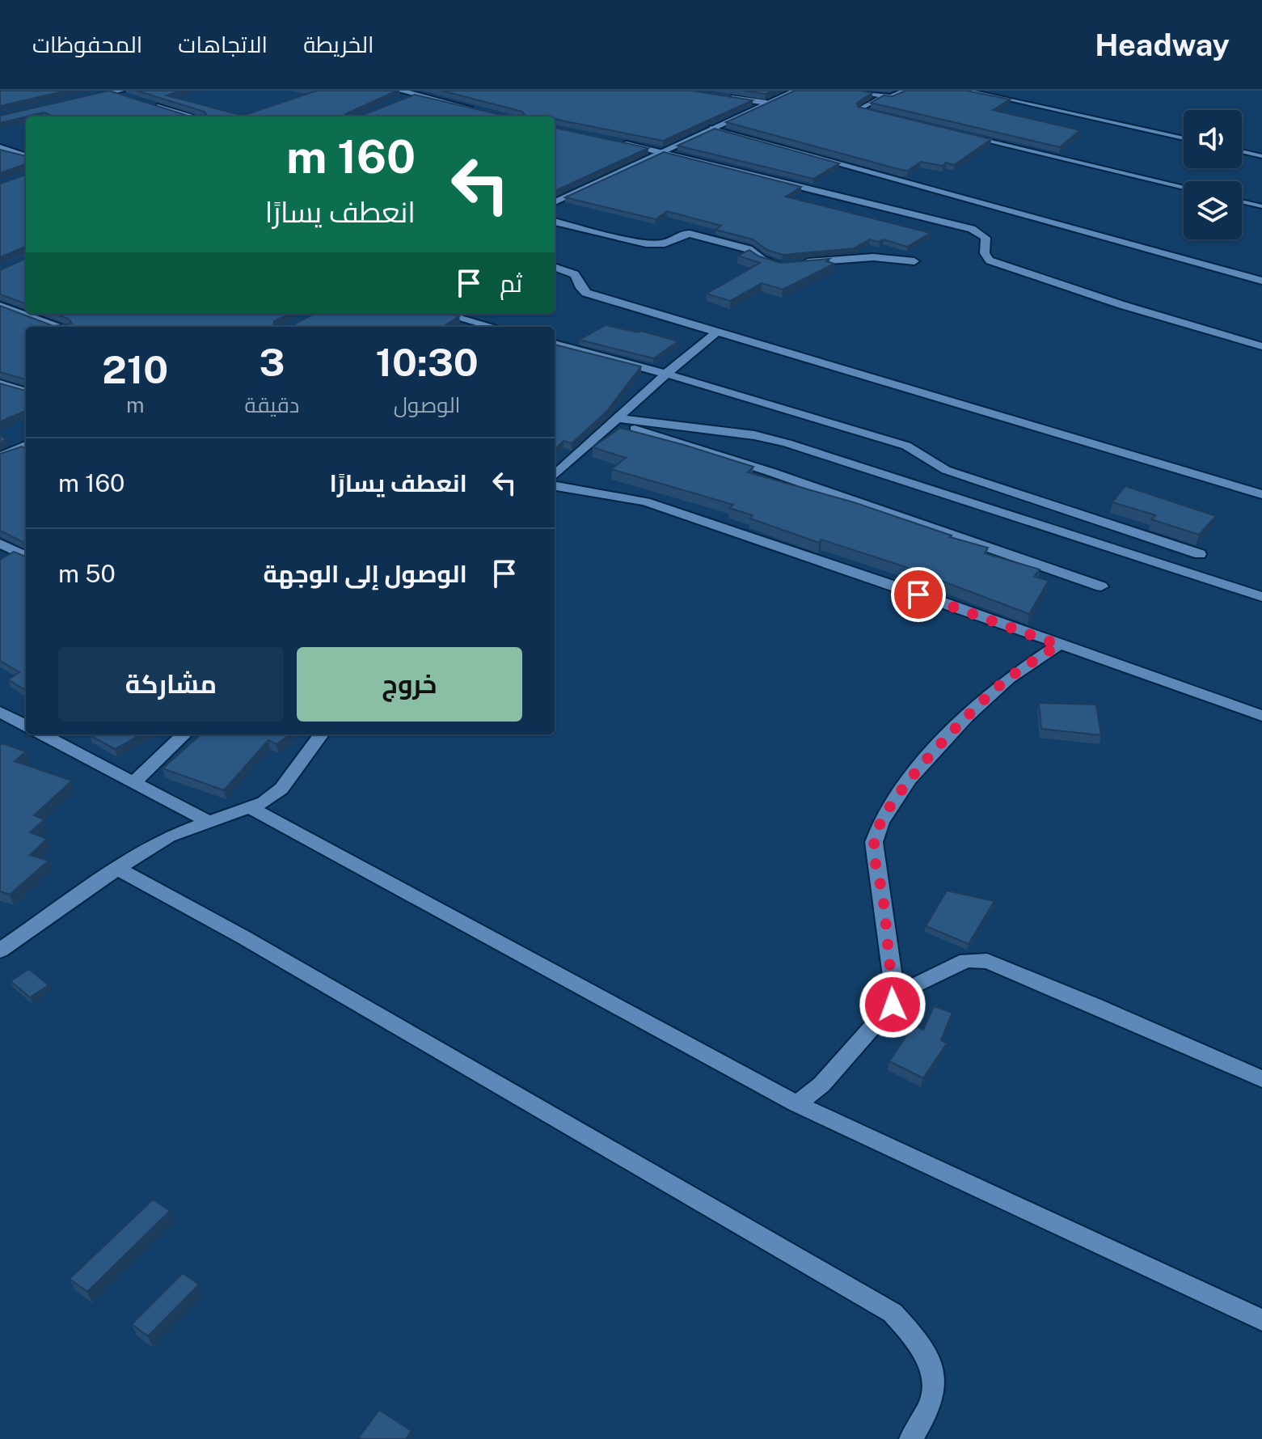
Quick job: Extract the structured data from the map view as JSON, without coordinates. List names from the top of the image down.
{
  "page": {
    "header": "Headway",
    "nav": ["الخريطة", "الاتجاهات", "المحفوظات"],
    "turn": ["160 m", "انعطف يسارًا"],
    "then": "ثم",
    "eta": [
      "10:30",
      "الوصول",
      "3",
      "دقيقة",
      "210",
      "m"
    ],
    "list": [
      {
        "name": "انعطف يسارًا",
        "value": "160 m"
      },
      {
        "name": "الوصول إلى الوجهة",
        "value": "50 m"
      }
    ],
    "buttons": ["خروج", "مشاركة"]
  }
}
